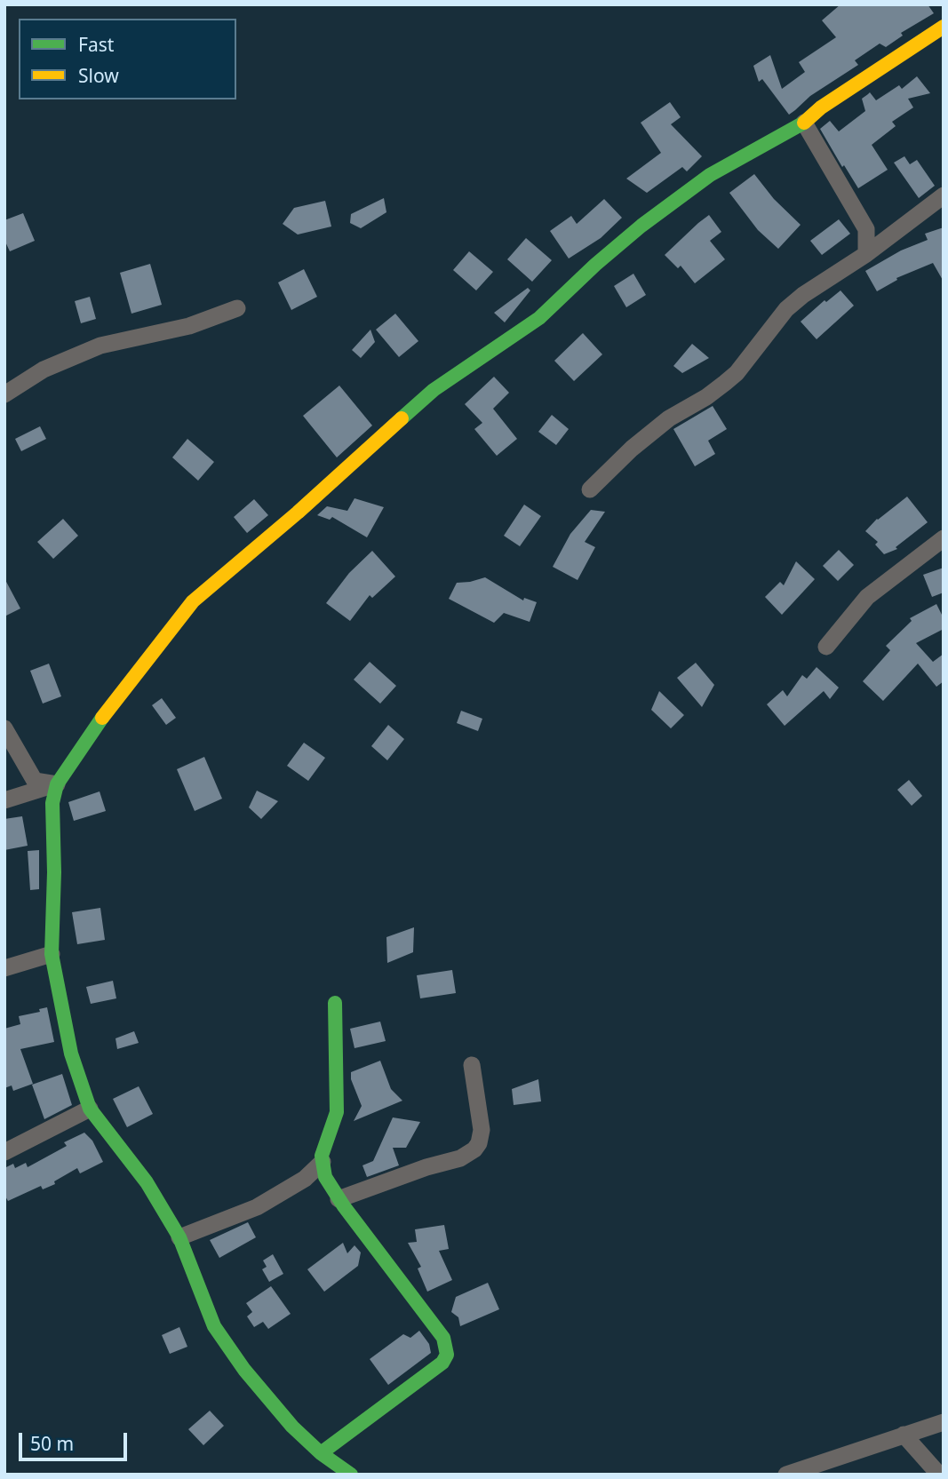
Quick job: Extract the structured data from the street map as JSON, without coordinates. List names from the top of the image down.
{
  "legend": ["Fast", "Slow"],
  "scale_bar": "50 m"
}
